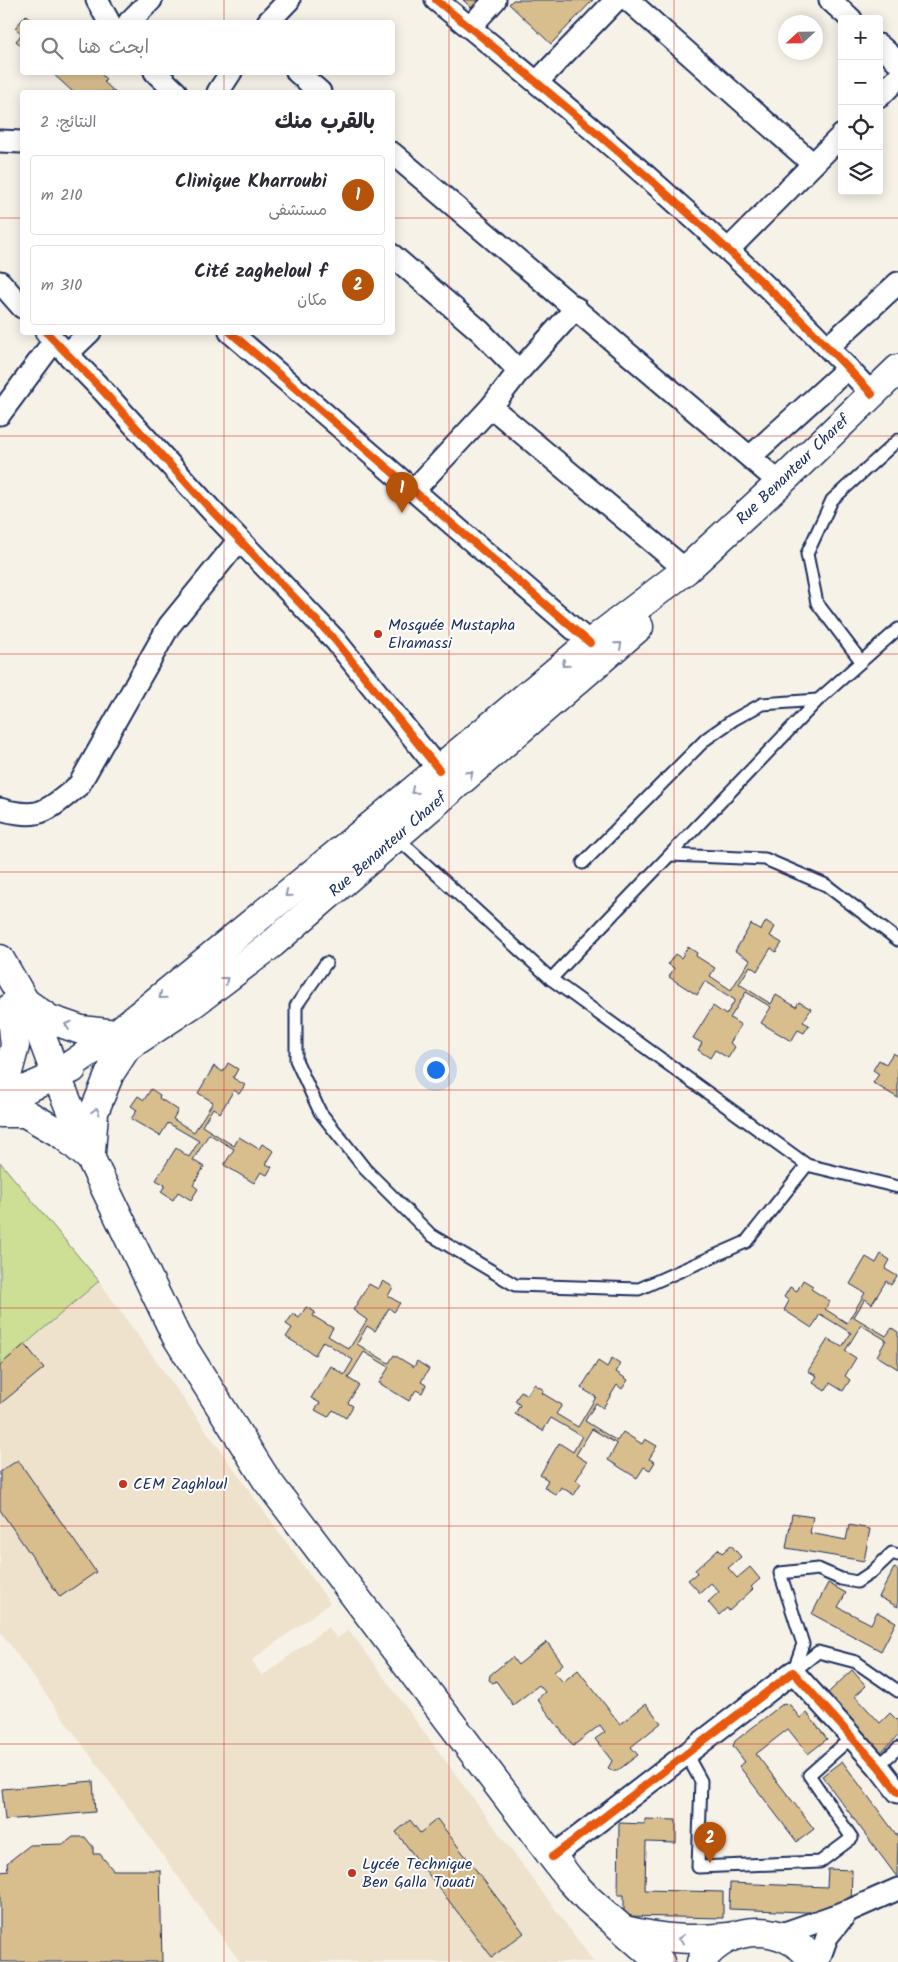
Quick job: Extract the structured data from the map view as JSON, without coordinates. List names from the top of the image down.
{
  "streets": {
    "main road": ["Rue Benanteur Charef"]
  },
  "places": ["Mosquée Mustapha Elramassi", "CEM Zaghloul", "Lycée Technique Ben Galla Touati"],
  "north": "left",
  "page": {
    "map_buttons": ["+", "−"],
    "search": "ابحث هنا",
    "heading": ["بالقرب منك", "النتائج: 2"],
    "list": [
      {
        "mark": "1",
        "name": "Clinique Kharroubi",
        "note": "مستشفى",
        "value": "210 m"
      },
      {
        "mark": "2",
        "name": "Cité zagheloul f",
        "note": "مكان",
        "value": "310 m"
      }
    ],
    "pins": ["1", "2"]
  }
}
